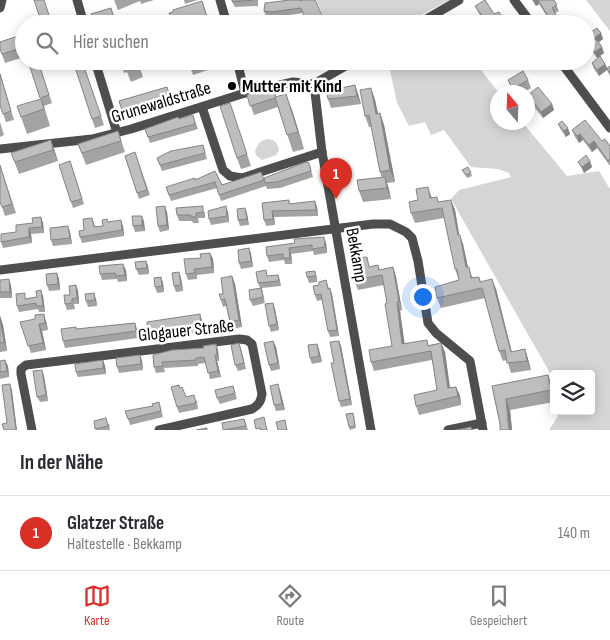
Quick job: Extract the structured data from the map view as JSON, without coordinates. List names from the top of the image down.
{
  "streets": {
    "street": ["Grunewaldstraße", "Bekkamp", "Glogauer Straße"]
  },
  "crossings": [
    ["Grunewaldstraße", "Bekkamp"]
  ],
  "places": ["Mutter mit Kind"],
  "north": "top",
  "page": {
    "search": "Hier suchen",
    "pins": "1",
    "heading": "In der Nähe",
    "list": [
      {
        "mark": "1",
        "name": "Glatzer Straße",
        "note": "Haltestelle · Bekkamp",
        "value": "140 m"
      }
    ],
    "nav": ["Karte", "Route", "Gespeichert"]
  }
}
